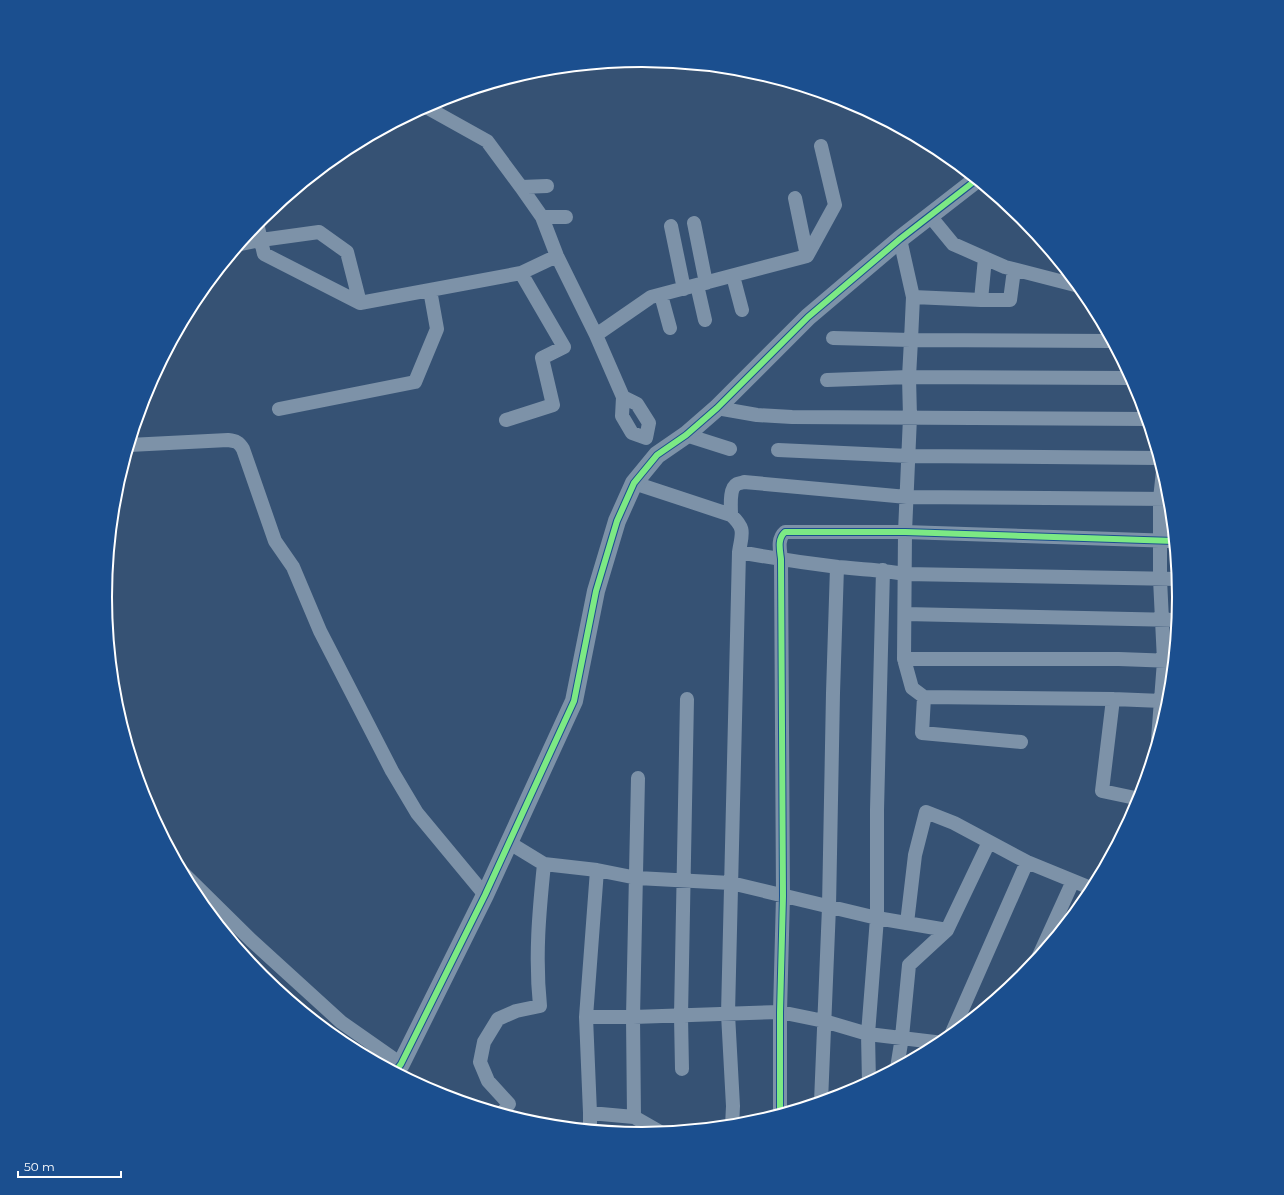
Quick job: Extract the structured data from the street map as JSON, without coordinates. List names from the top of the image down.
{
  "scale_bar": "50 m"
}
